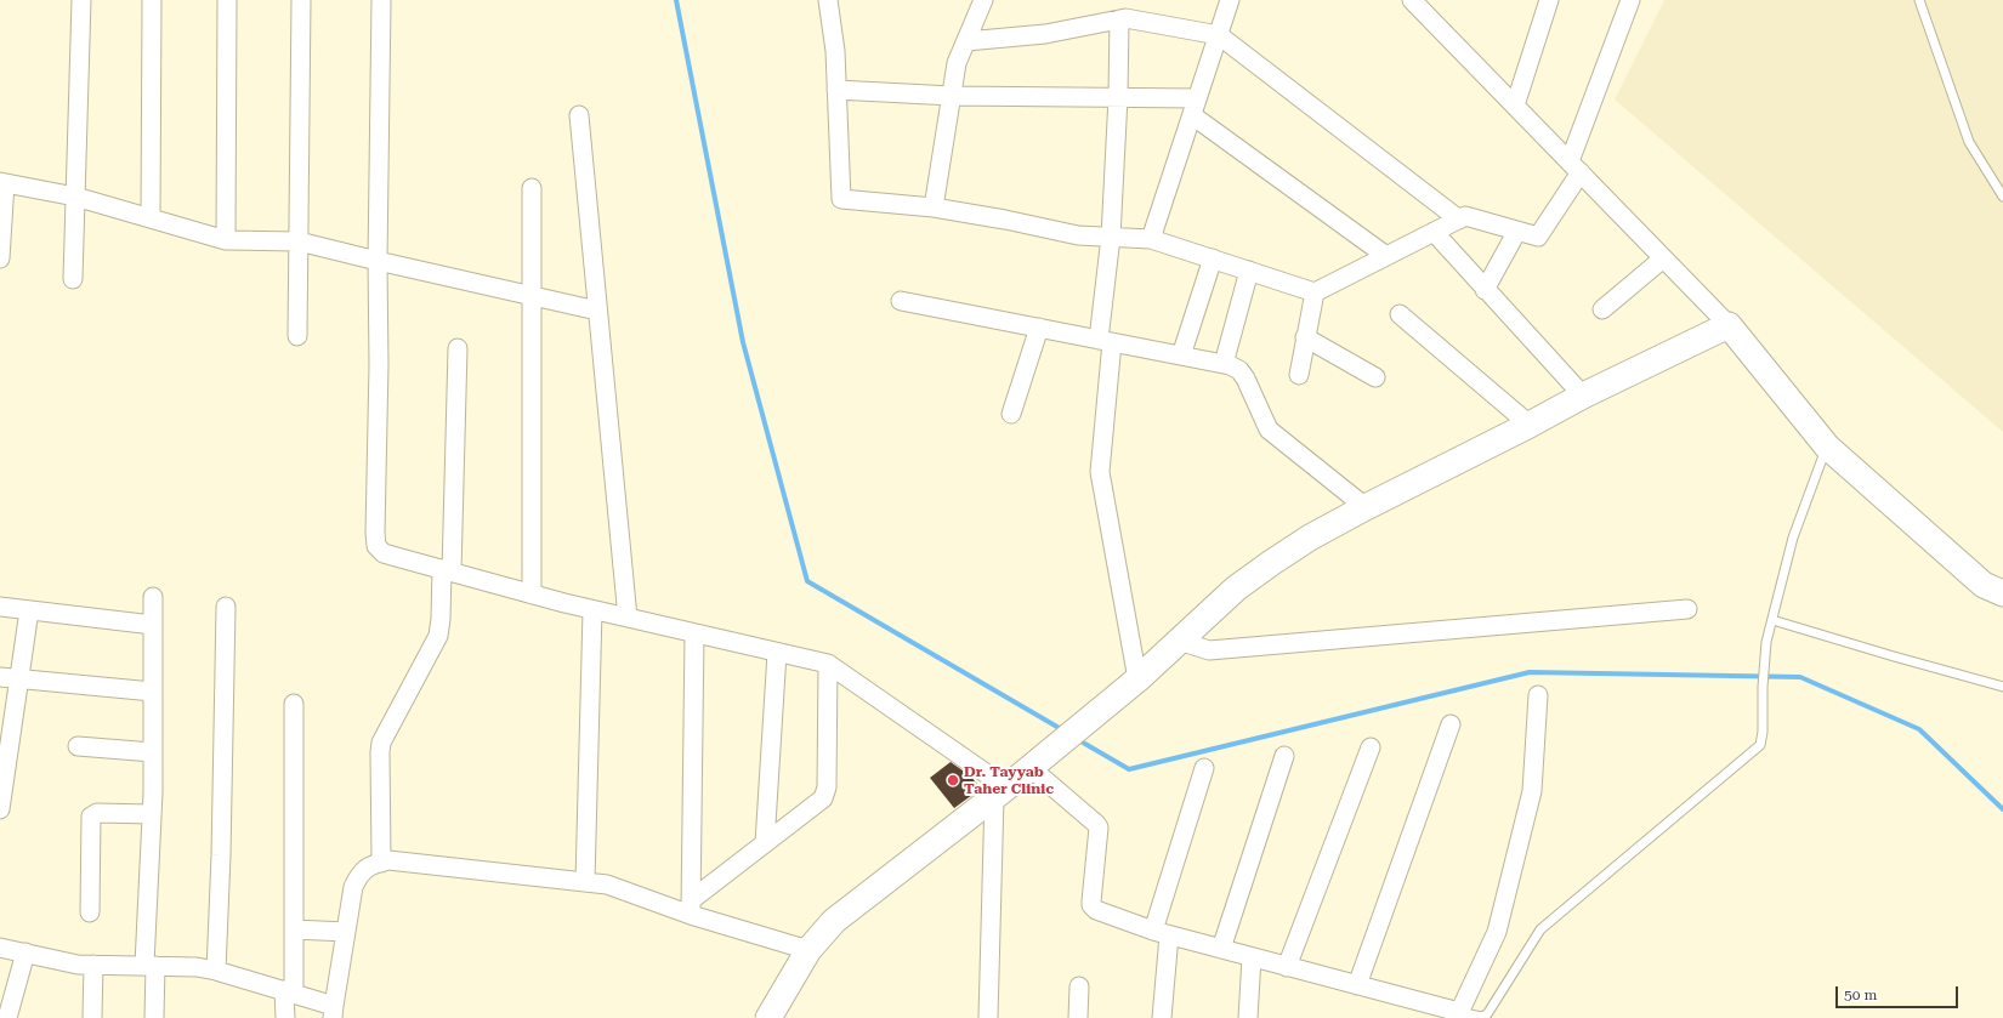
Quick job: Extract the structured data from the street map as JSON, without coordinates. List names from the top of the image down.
{
  "places": ["Dr. Tayyab Taher Clinic"],
  "scale_bar": "50 m"
}
